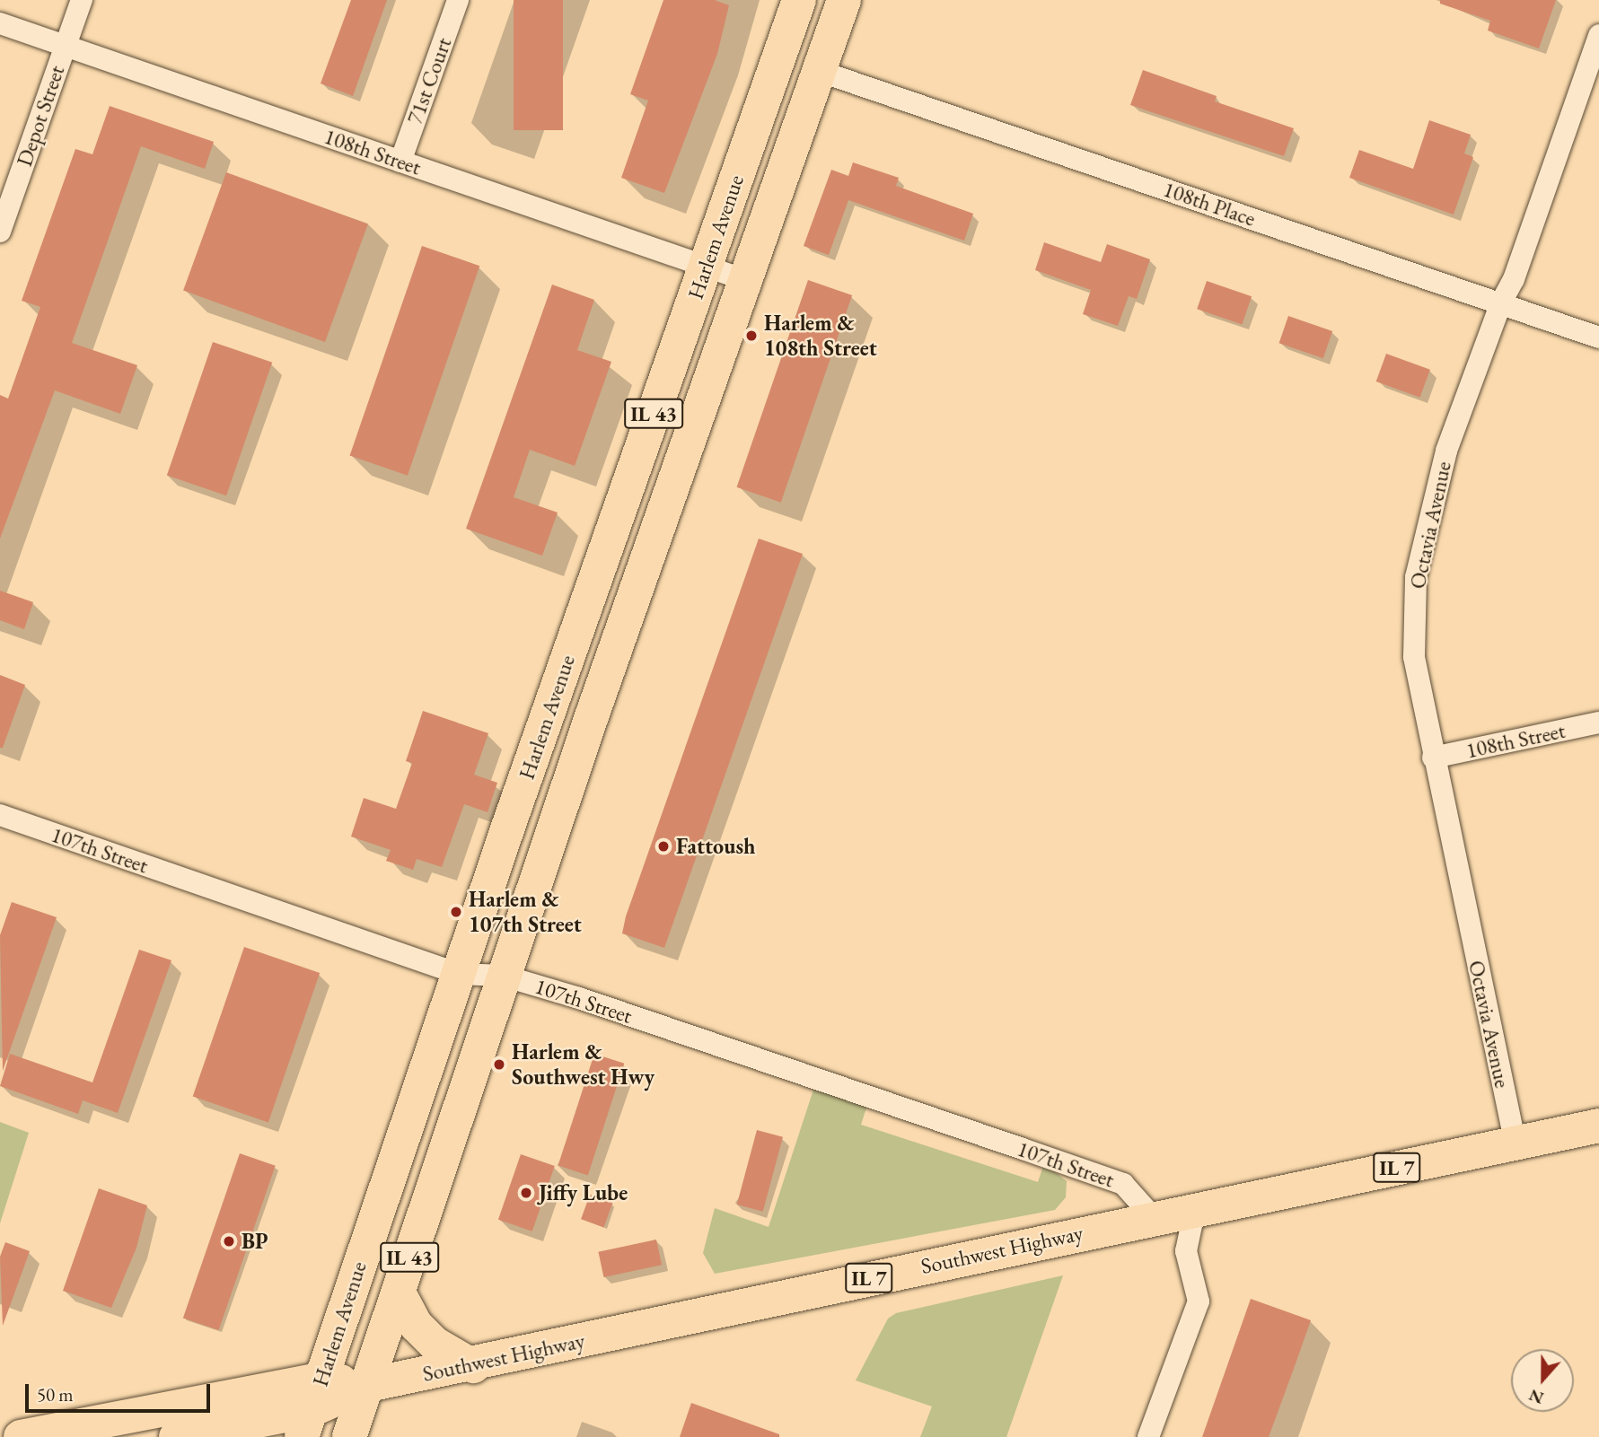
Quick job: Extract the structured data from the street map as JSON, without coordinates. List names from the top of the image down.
{
  "streets": {
    "main road": [
      "Harlem Avenue",
      "IL 43",
      "IL 7",
      "Southwest Highway"
    ],
    "street": [
      "71st Court",
      "Depot Street",
      "108th Street",
      "108th Place",
      "Octavia Avenue",
      "107th Street"
    ]
  },
  "crossings": [
    ["71st Court", "108th Street"],
    ["Depot Street", "108th Street"],
    ["108th Street", "Harlem Avenue"],
    ["108th Street", "Octavia Avenue"],
    ["108th Place", "Harlem Avenue"],
    ["108th Place", "Octavia Avenue"],
    ["Harlem Avenue", "107th Street"],
    ["Harlem Avenue", "Southwest Highway"],
    ["Octavia Avenue", "Southwest Highway"],
    ["107th Street", "Southwest Highway"]
  ],
  "places": [
    "Harlem & 108th Street",
    "Fattoush",
    "Harlem & 107th Street",
    "Harlem & Southwest Hwy",
    "Jiffy Lube",
    "BP"
  ],
  "scale_bar": "50 m",
  "north": "bottom"
}
